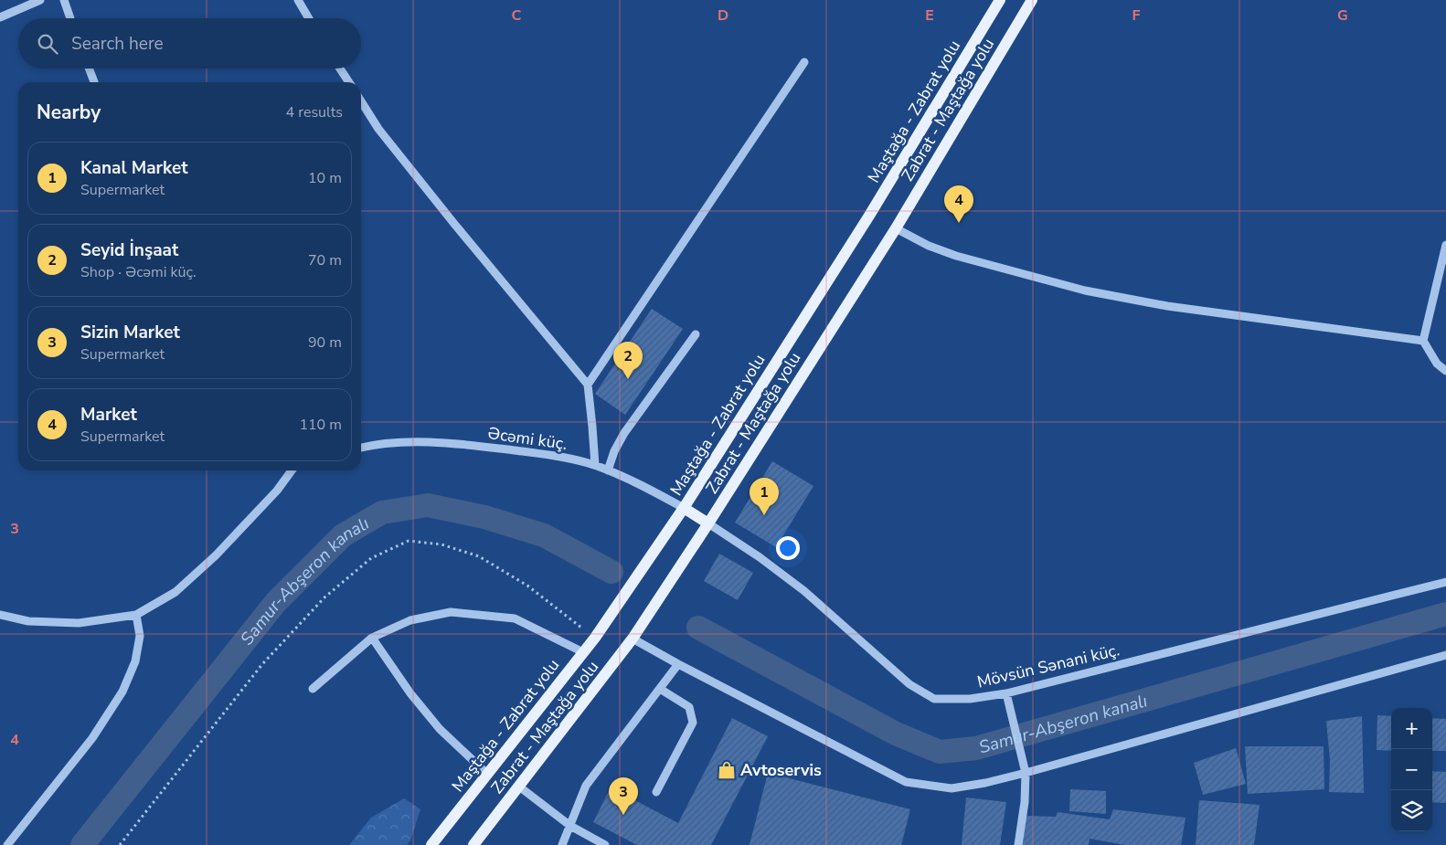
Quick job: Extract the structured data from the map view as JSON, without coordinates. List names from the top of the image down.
{
  "streets": {
    "main road": ["Zabrat - Maştağa yolu", "Maştağa - Zabrat yolu"],
    "street": ["Əcəmi küç.", "Mövsün Sənani küç."]
  },
  "crossings": [
    ["Zabrat - Maştağa yolu", "Mövsün Sənani küç."],
    ["Maştağa - Zabrat yolu", "Əcəmi küç."]
  ],
  "water": ["Samur-Abşeron kanalı"],
  "places": {
    "shop": ["Avtoservis"]
  },
  "page": {
    "search": "Search here",
    "heading": ["Nearby", "4 results"],
    "list": [
      {
        "mark": "1",
        "name": "Kanal Market",
        "note": "Supermarket",
        "value": "10 m"
      },
      {
        "mark": "2",
        "name": "Seyid İnşaat",
        "note": "Shop · Əcəmi küç.",
        "value": "70 m"
      },
      {
        "mark": "3",
        "name": "Sizin Market",
        "note": "Supermarket",
        "value": "90 m"
      },
      {
        "mark": "4",
        "name": "Market",
        "note": "Supermarket",
        "value": "110 m"
      }
    ],
    "pins": [
      "4",
      "2",
      "1",
      "3"
    ],
    "map_buttons": ["+", "−"]
  },
  "grid": {
    "columns": [
      "C",
      "D",
      "E",
      "F",
      "G"
    ],
    "rows": ["3", "4"]
  }
}
